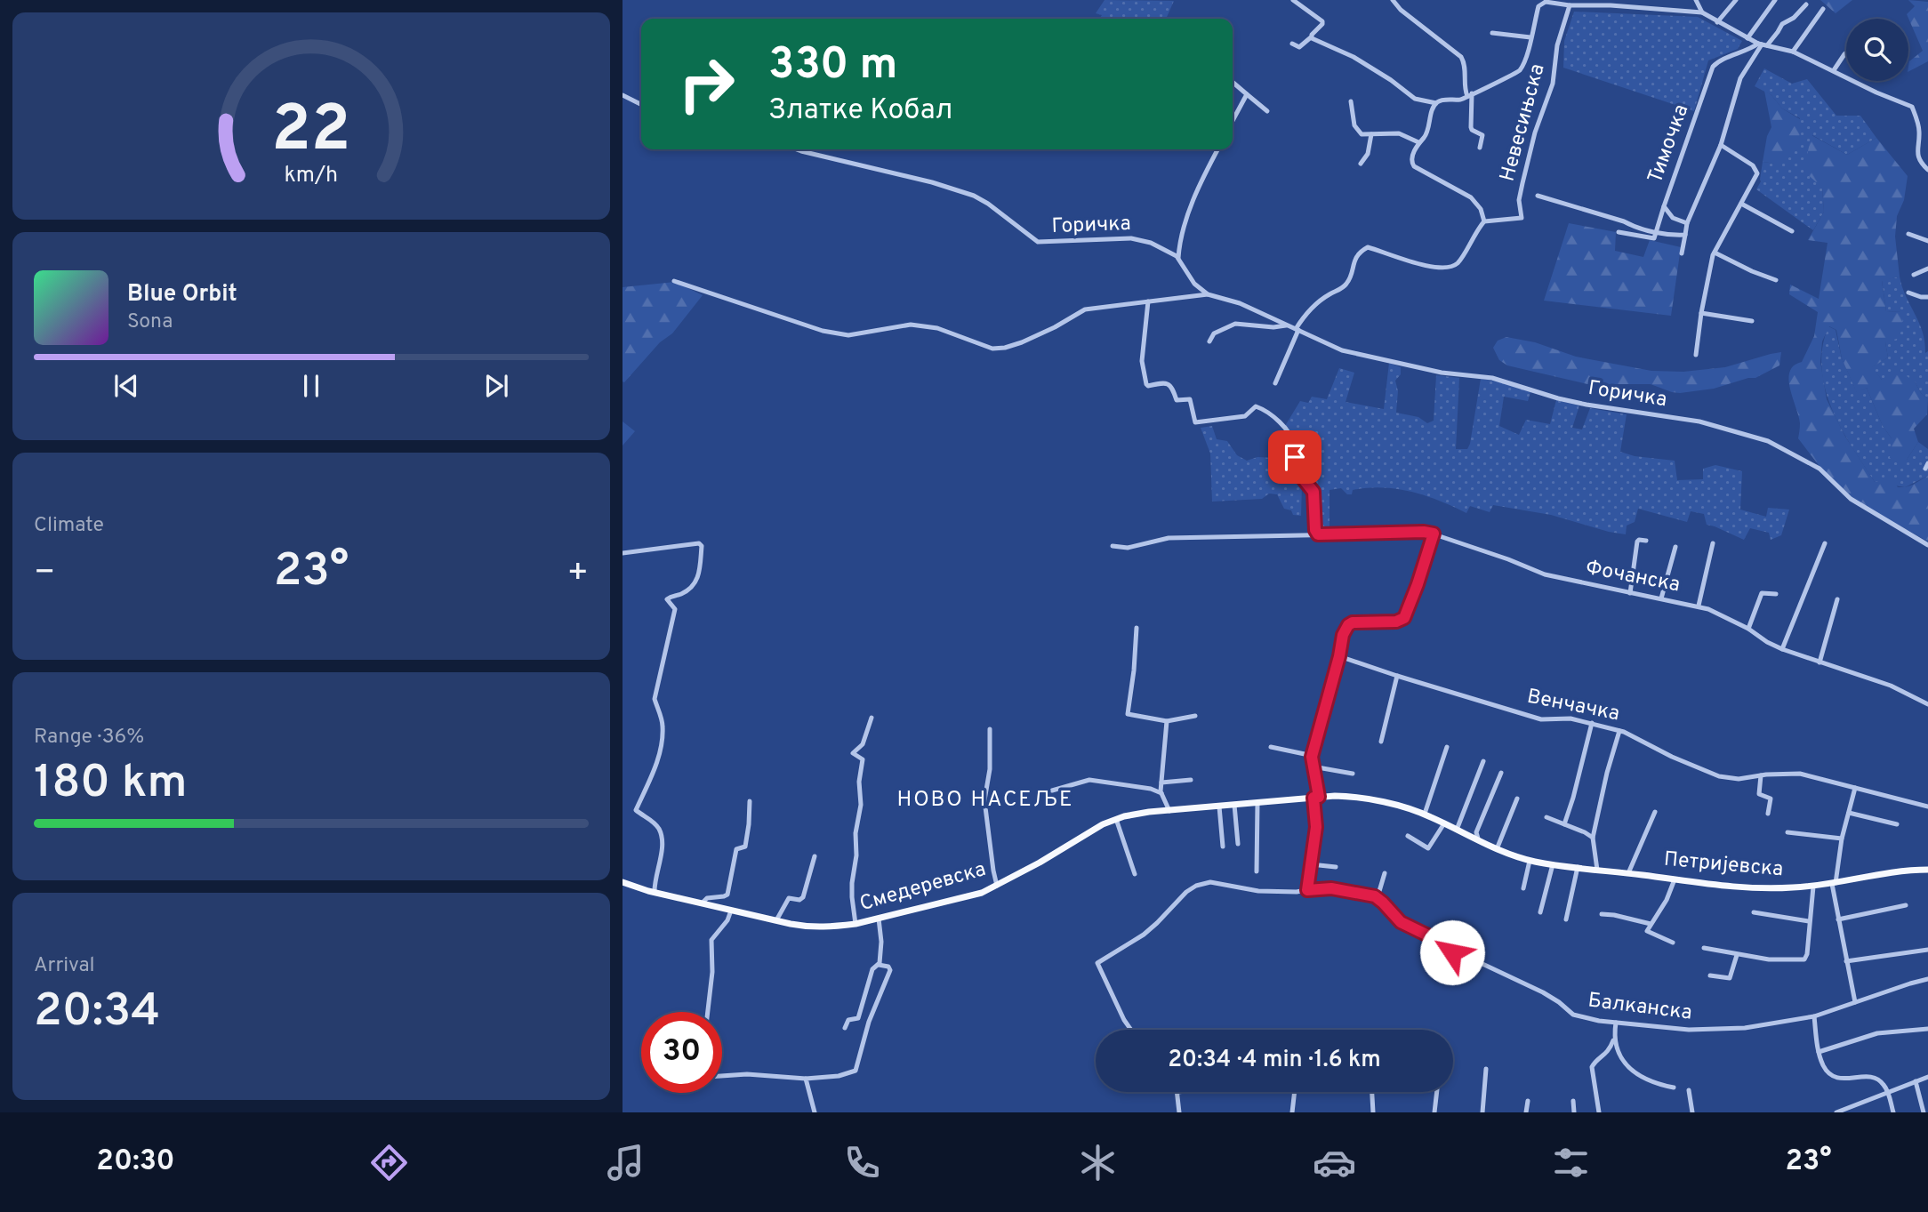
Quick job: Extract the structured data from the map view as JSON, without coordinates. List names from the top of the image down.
{
  "streets": {
    "main road": ["Петријевска", "Смедеревска"],
    "street": [
      "Невесињска",
      "Тимочка",
      "Горичка",
      "Фочанска",
      "Венчачка",
      "Балканска"
    ]
  },
  "crossings": [
    ["Петријевска", "Смедеревска"]
  ],
  "districts": ["НОВО НАСЕЉЕ"],
  "page": {
    "turn": ["330 m", "Златке Кобал"],
    "song": ["Blue Orbit", "Sona"],
    "tile": [
      "Climate",
      ["Range · 36%", "180 km"],
      ["Arrival", "20:34"]
    ],
    "heat": ["−", "23°", "+"],
    "limit": "30",
    "trip": "20:34 · 4 min · 1.6 km",
    "tabs": ["20:30", "23°"],
    "gauge": ["22", "km/h"]
  }
}
